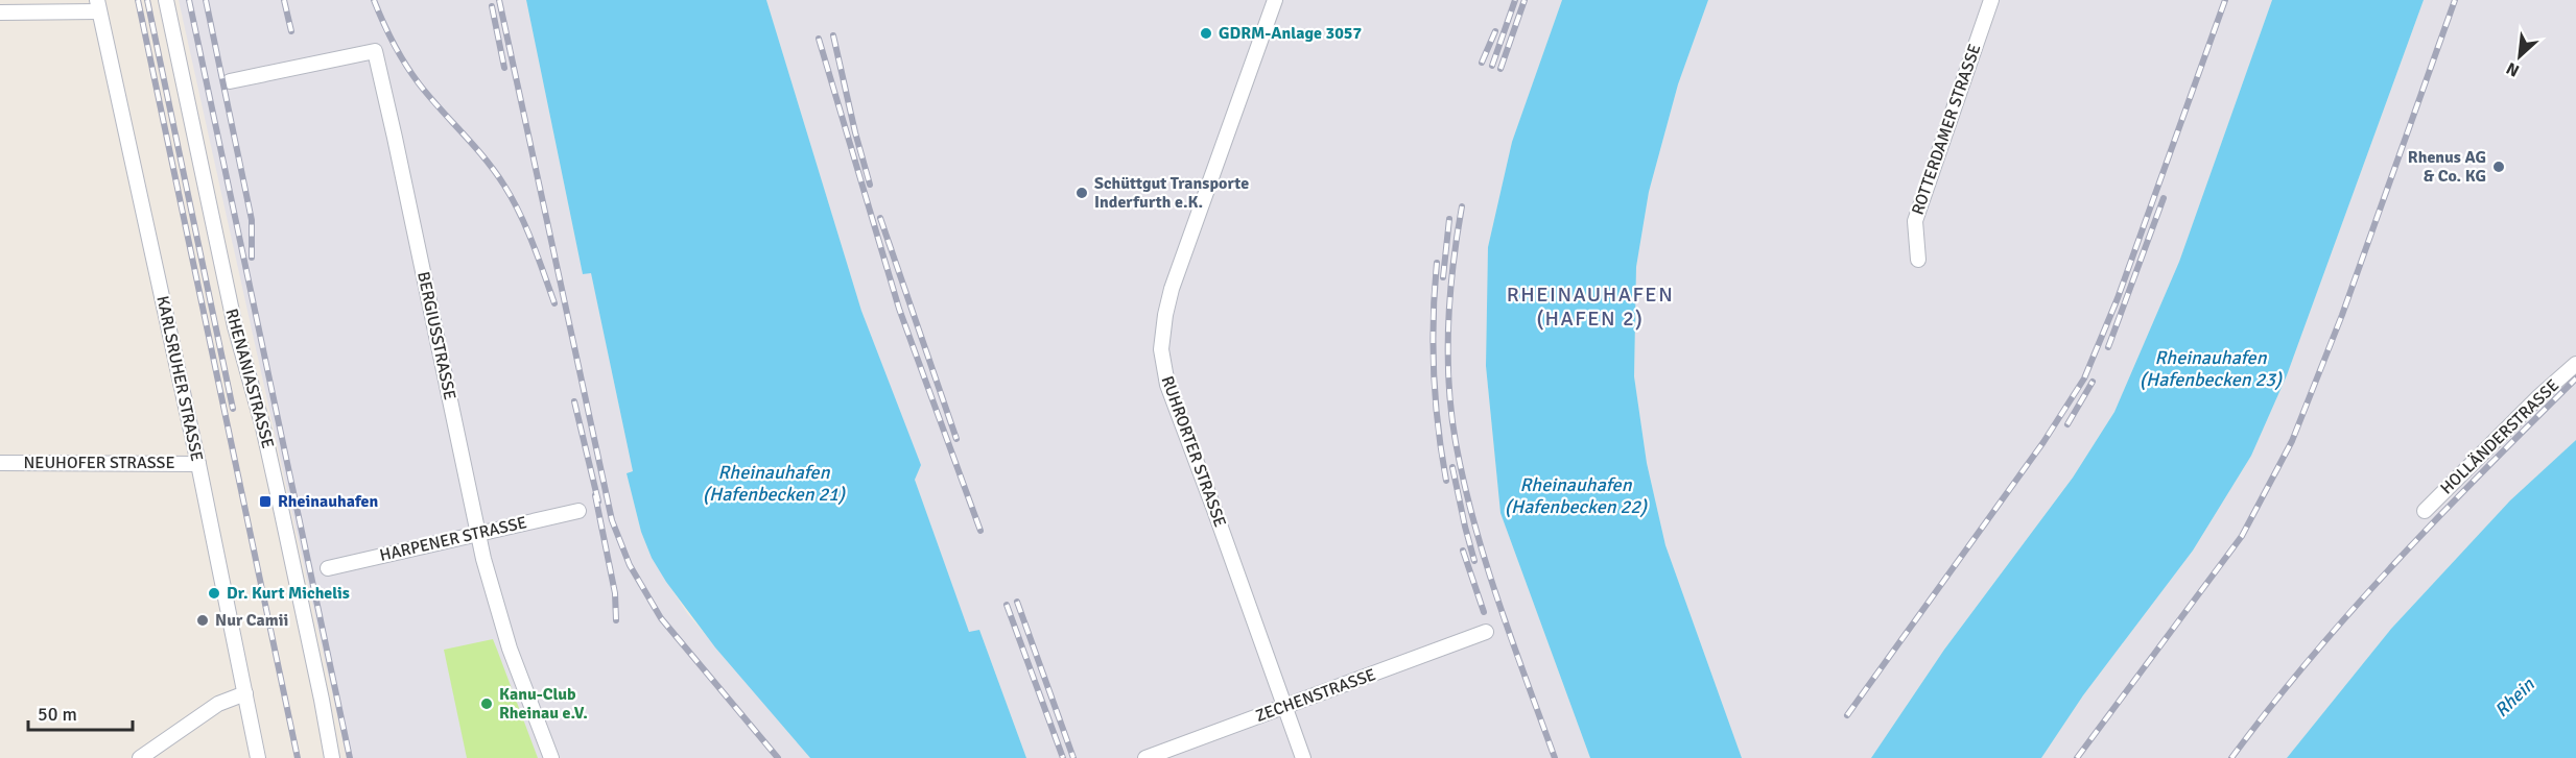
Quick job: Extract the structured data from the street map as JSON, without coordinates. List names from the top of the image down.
{
  "streets": {
    "street": [
      "ROTTERDAMER STRASSE",
      "BERGIUSSTRASSE",
      "KARLSRUHER STRASSE",
      "RHENANIASTRASSE",
      "HOLLÄNDERSTRASSE",
      "RUHRORTER STRASSE",
      "NEUHOFER STRASSE",
      "HARPENER STRASSE",
      "ZECHENSTRASSE"
    ]
  },
  "crossings": [
    ["BERGIUSSTRASSE", "HARPENER STRASSE"],
    ["KARLSRUHER STRASSE", "NEUHOFER STRASSE"],
    ["RUHRORTER STRASSE", "ZECHENSTRASSE"]
  ],
  "districts": ["RHEINAUHAFEN (HAFEN 2)"],
  "water": [
    "Rheinauhafen (Hafenbecken 23)",
    "Rheinauhafen (Hafenbecken 21)",
    "Rheinauhafen (Hafenbecken 22)",
    "Rhein"
  ],
  "places": {
    "other": [
      "GDRM-Anlage 3057",
      "Rhenus AG & Co. KG",
      "Schüttgut Transporte Inderfurth e.K.",
      "Dr. Kurt Michelis",
      "Nur Camii",
      "Kanu-Club Rheinau e.V."
    ],
    "transit": ["Rheinauhafen"]
  },
  "scale_bar": "50 m",
  "north": "bottom left"
}
